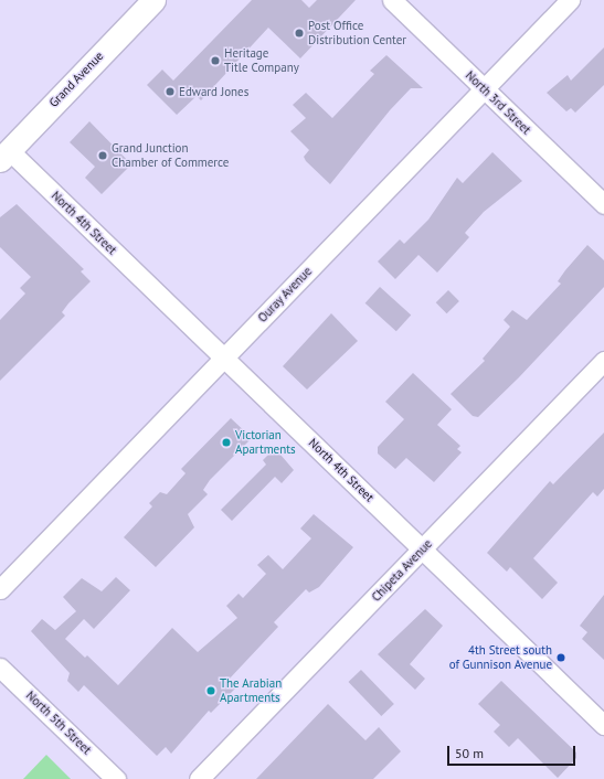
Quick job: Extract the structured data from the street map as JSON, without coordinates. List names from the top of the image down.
{
  "streets": {
    "main road": ["Grand Avenue"],
    "street": [
      "North 3rd Street",
      "North 4th Street",
      "Ouray Avenue",
      "Chipeta Avenue",
      "North 5th Street"
    ]
  },
  "crossings": [
    ["Grand Avenue", "North 4th Street"],
    ["North 3rd Street", "Ouray Avenue"],
    ["North 4th Street", "Ouray Avenue"],
    ["North 4th Street", "Chipeta Avenue"]
  ],
  "places": [
    "Post Office Distribution Center",
    "Heritage Title Company",
    "Edward Jones",
    "Grand Junction Chamber of Commerce",
    "Victorian Apartments",
    "4th Street south of Gunnison Avenue",
    "The Arabian Apartments"
  ],
  "scale_bar": "50 m"
}
